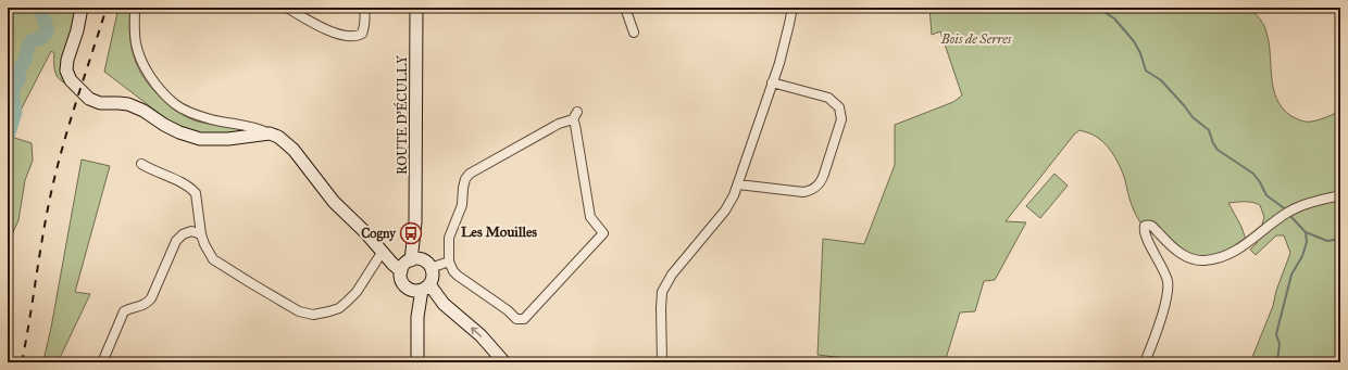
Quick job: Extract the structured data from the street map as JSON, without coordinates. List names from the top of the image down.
{
  "streets": {
    "street": ["ROUTE D'ÉCULLY"]
  },
  "districts": ["Les Mouilles"],
  "parks": ["Bois de Serres"],
  "places": {
    "bus stop": ["Cogny"]
  }
}
